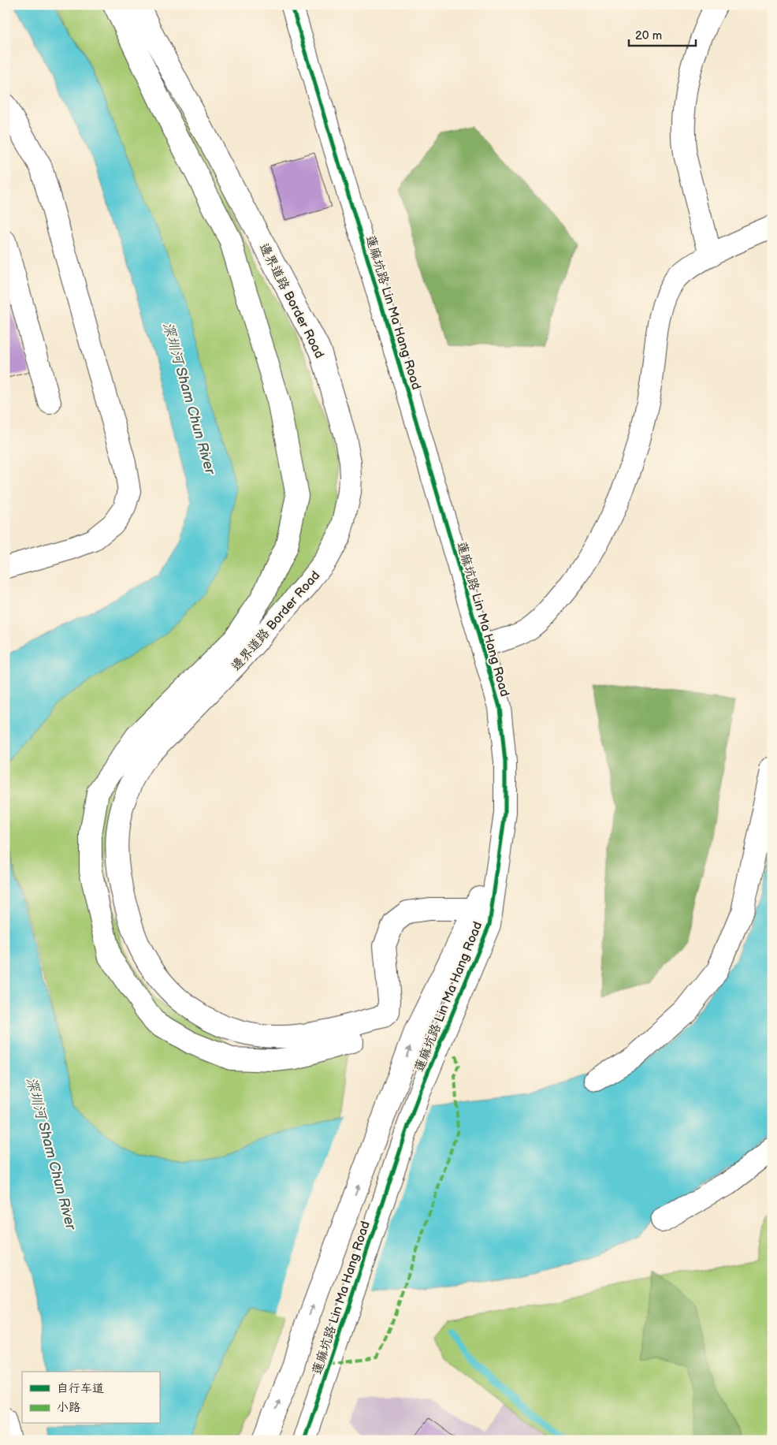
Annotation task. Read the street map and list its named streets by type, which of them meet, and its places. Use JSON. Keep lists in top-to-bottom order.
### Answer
{
  "streets": {
    "street": ["邊界道路 Border Road", "蓮麻坑路 Lin Ma Hang Road"]
  },
  "crossings": [
    ["邊界道路 Border Road", "蓮麻坑路 Lin Ma Hang Road"]
  ],
  "water": ["深圳河 Sham Chun River"],
  "legend": ["自行车道", "小路"],
  "scale_bar": "20 m"
}
